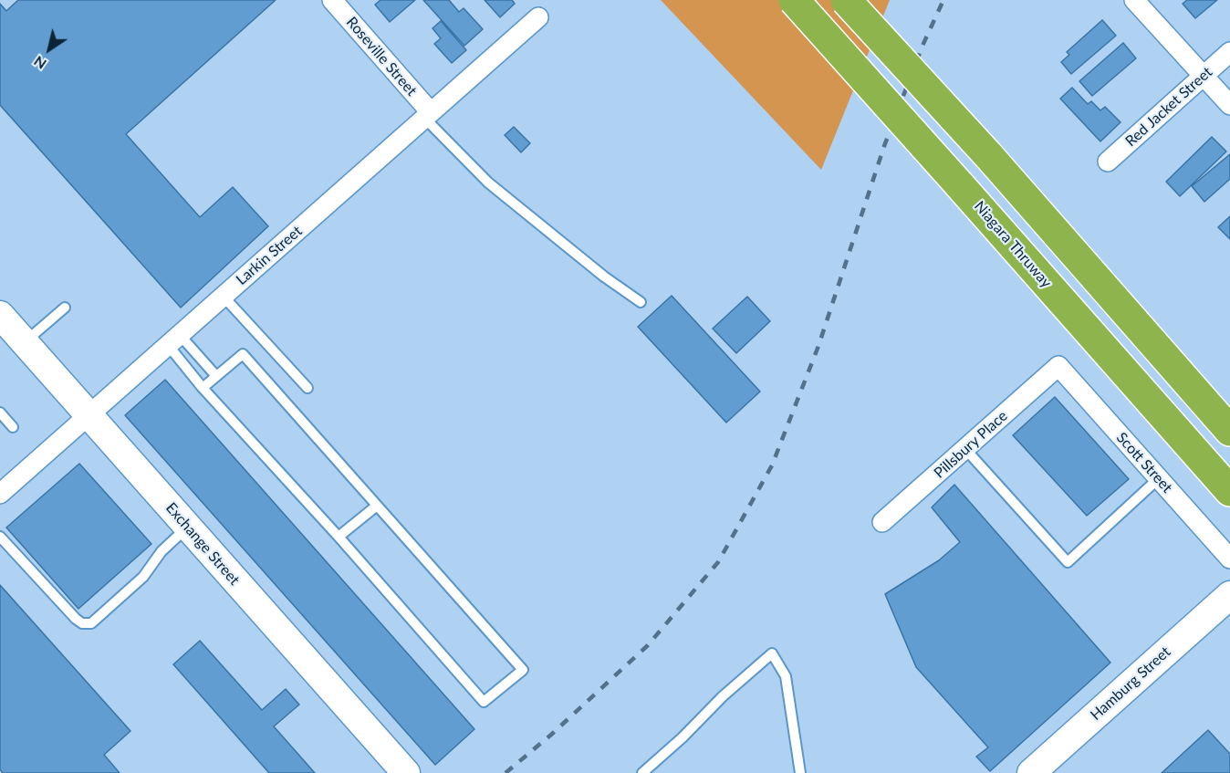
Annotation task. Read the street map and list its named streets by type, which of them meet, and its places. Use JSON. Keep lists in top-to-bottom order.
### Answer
{
  "streets": {
    "highway": ["Niagara Thruway"],
    "street": [
      "Roseville Street",
      "Red Jacket Street",
      "Larkin Street",
      "Pillsbury Place",
      "Scott Street",
      "Exchange Street",
      "Hamburg Street"
    ]
  },
  "crossings": [
    ["Roseville Street", "Larkin Street"],
    ["Larkin Street", "Exchange Street"],
    ["Pillsbury Place", "Scott Street"]
  ],
  "north": "bottom left"
}
